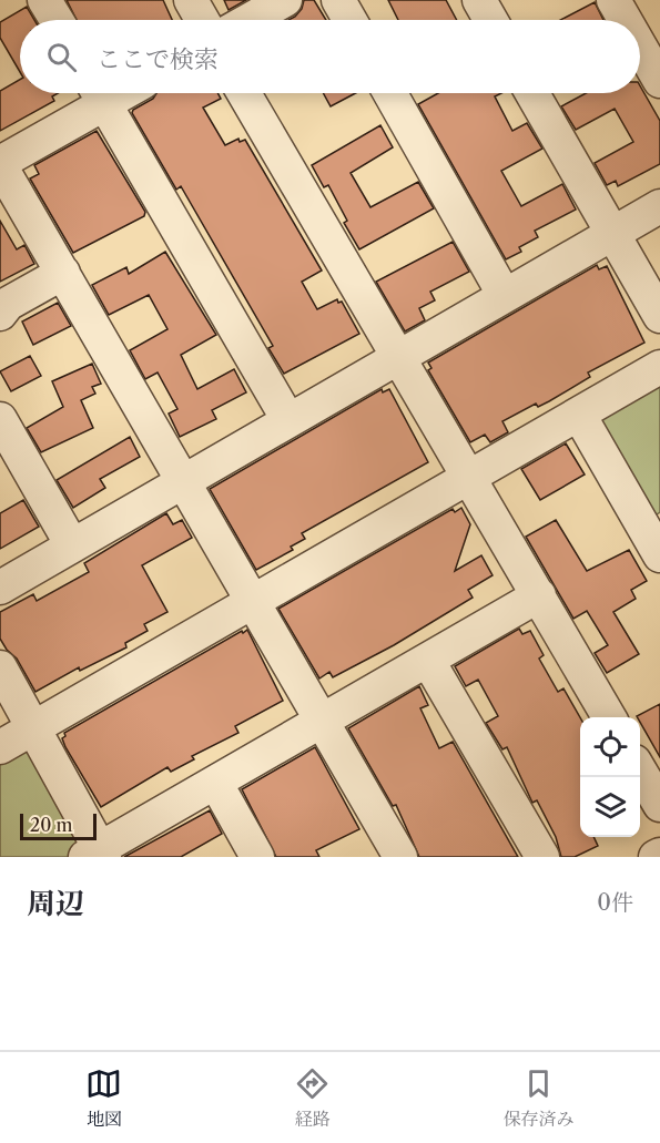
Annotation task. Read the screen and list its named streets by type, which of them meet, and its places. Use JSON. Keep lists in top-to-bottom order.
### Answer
{
  "scale_bar": "20 m",
  "page": {
    "search": "ここで検索",
    "scale": "20 m",
    "heading": ["周辺", "0件"],
    "nav": ["地図", "経路", "保存済み"]
  }
}
